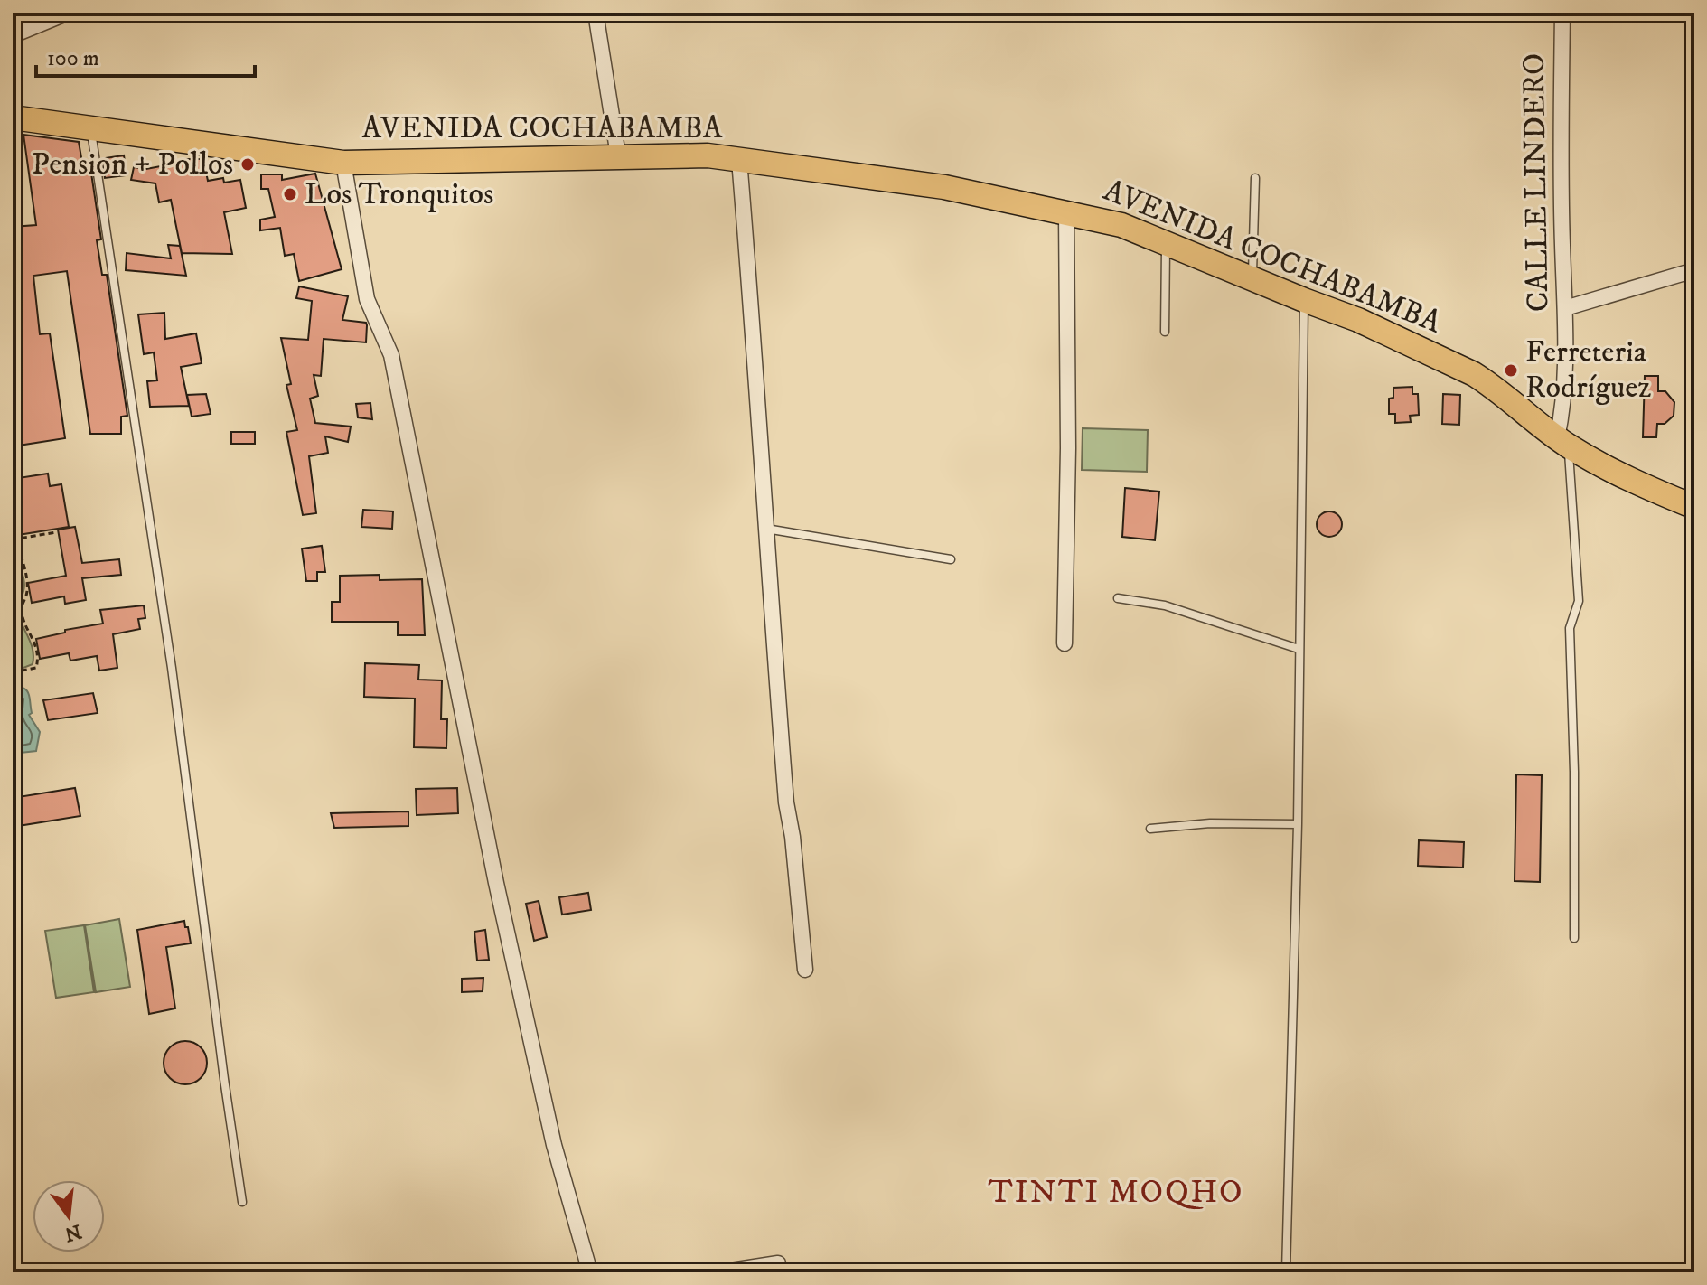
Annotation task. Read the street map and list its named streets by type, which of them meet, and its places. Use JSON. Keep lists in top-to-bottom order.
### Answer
{
  "streets": {
    "main road": ["AVENIDA COCHABAMBA"],
    "street": ["CALLE LINDERO"]
  },
  "crossings": [
    ["AVENIDA COCHABAMBA", "CALLE LINDERO"]
  ],
  "districts": ["TINTI MOQHO"],
  "places": ["Pension + Pollos", "Los Tronquitos", "Ferreteria Rodríguez"],
  "scale_bar": "100 m",
  "north": "bottom"
}
